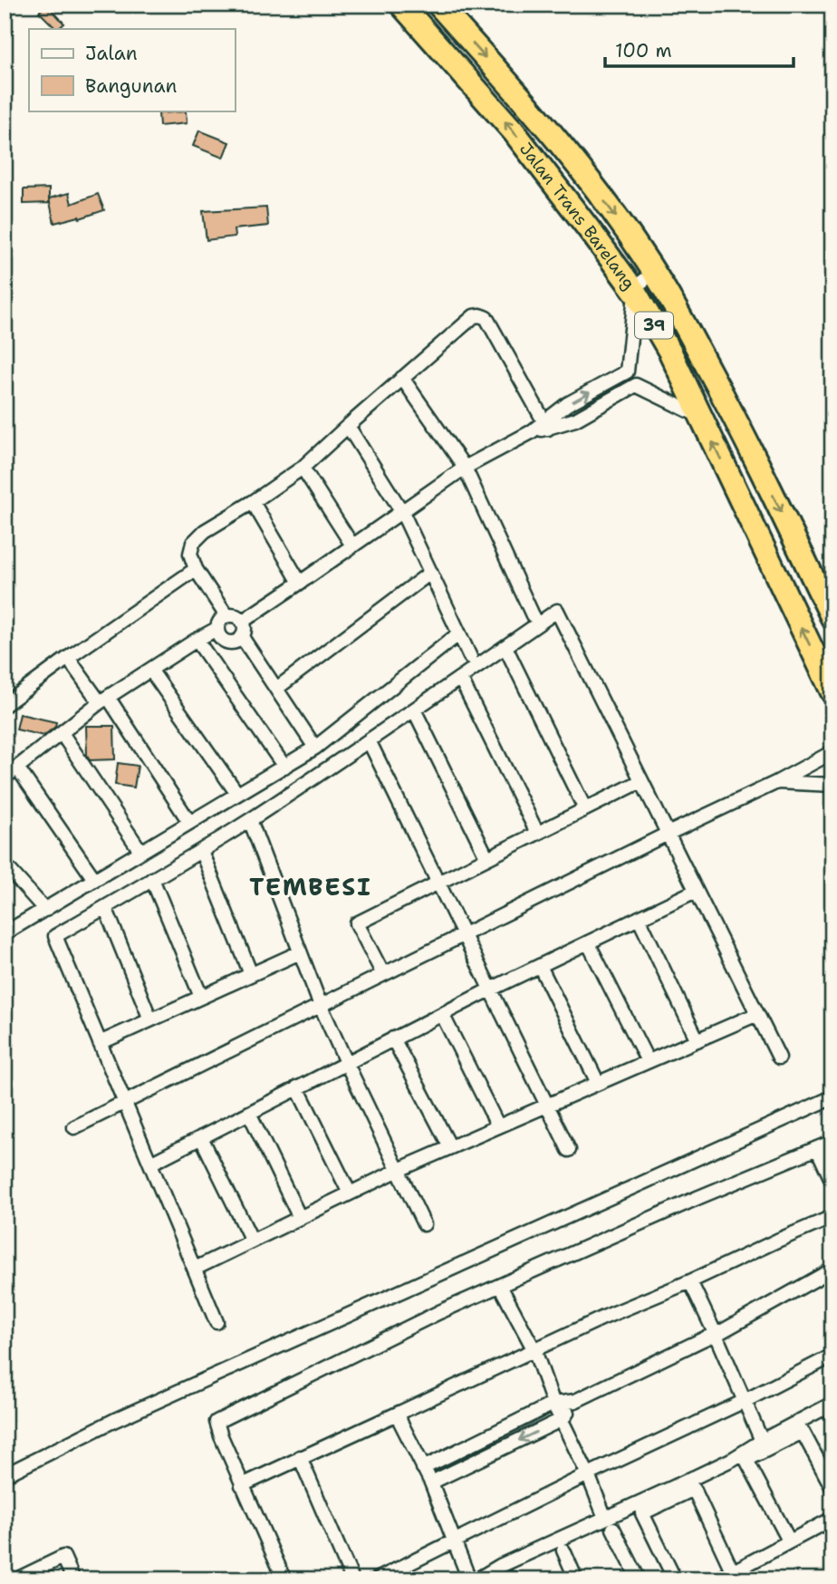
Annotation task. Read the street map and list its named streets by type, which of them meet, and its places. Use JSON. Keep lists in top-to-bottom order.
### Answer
{
  "streets": {
    "highway": ["Jalan Trans Barelang", "39"]
  },
  "districts": ["TEMBESI"],
  "legend": ["Jalan", "Bangunan"],
  "scale_bar": "100 m"
}
